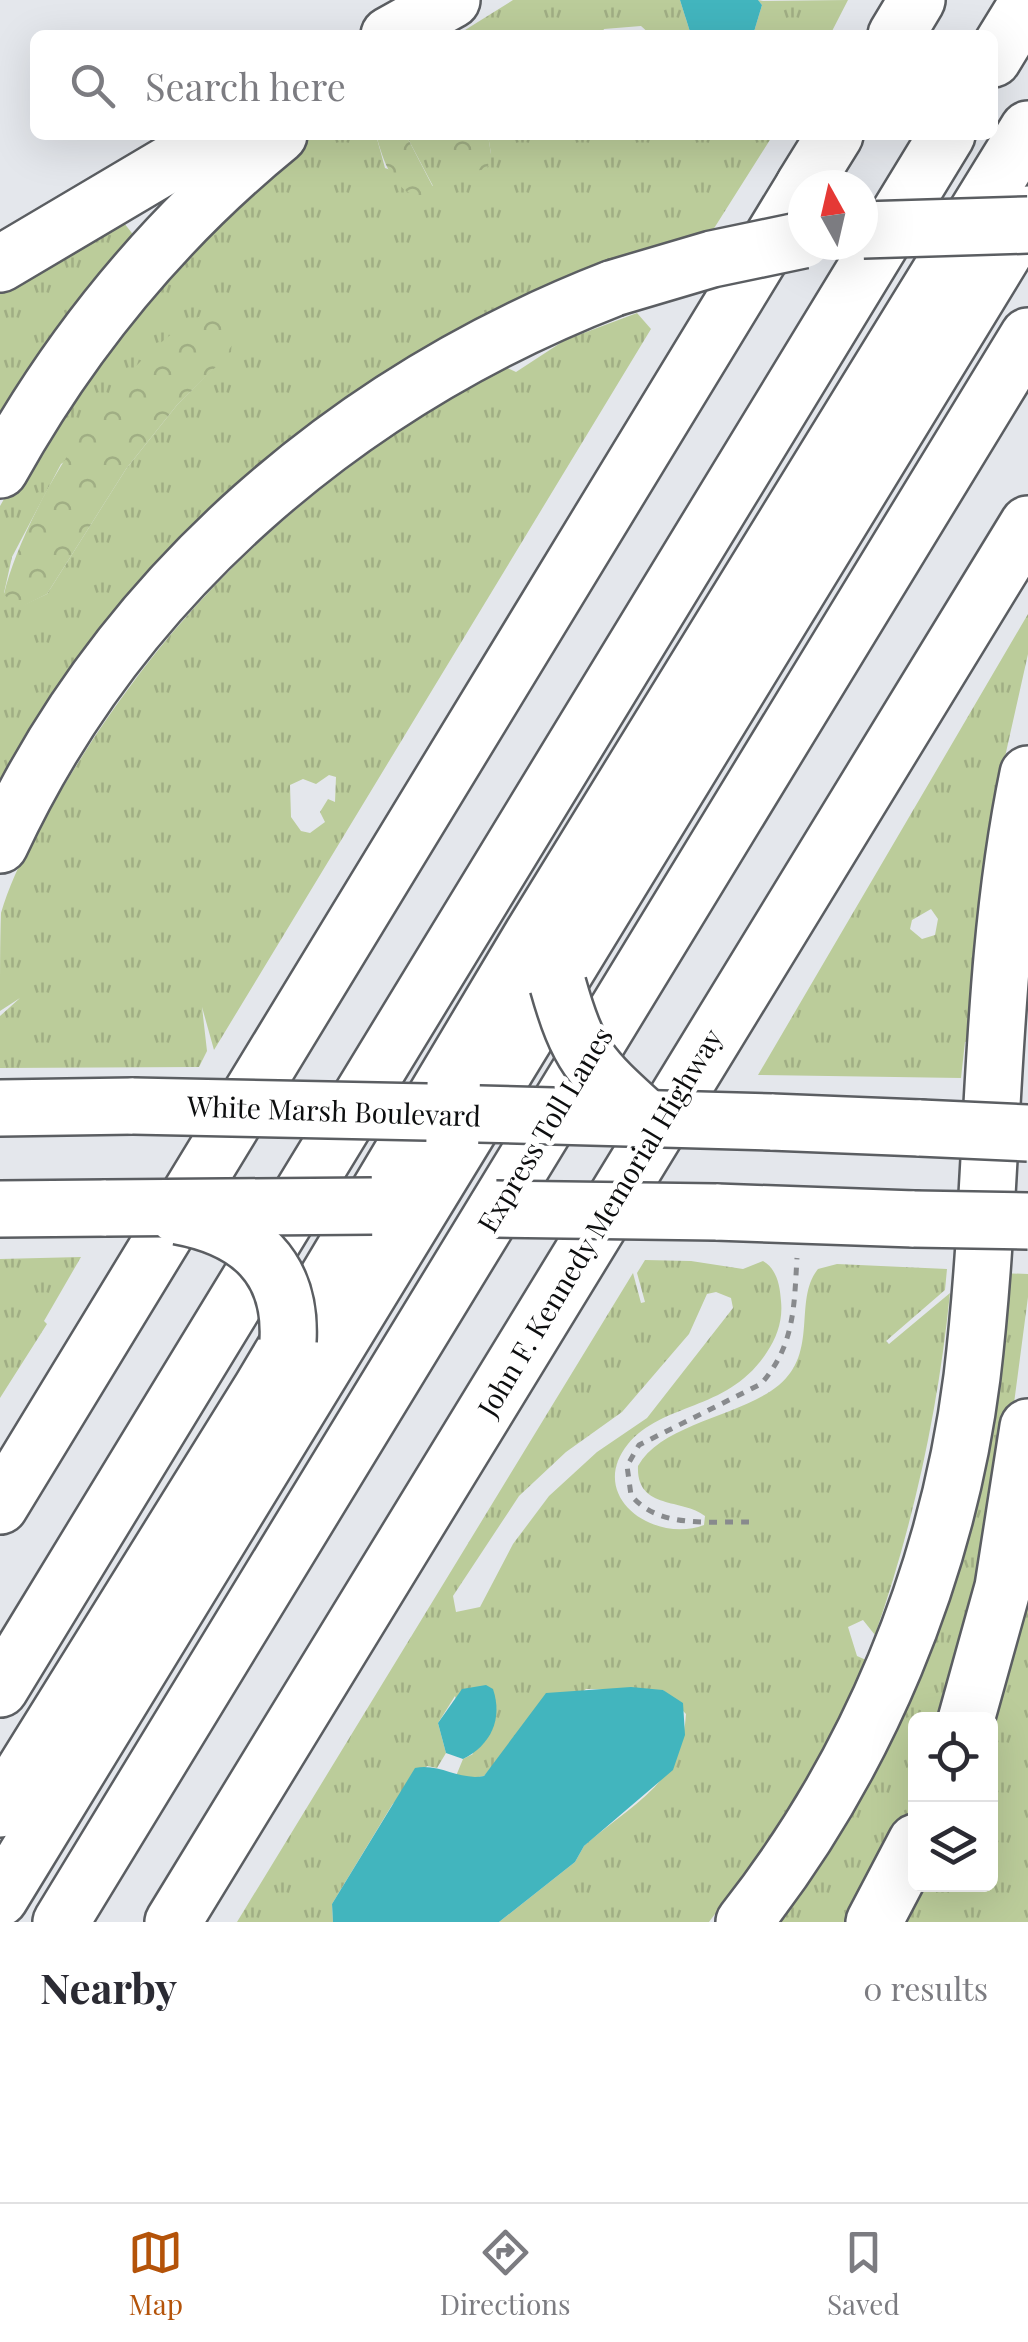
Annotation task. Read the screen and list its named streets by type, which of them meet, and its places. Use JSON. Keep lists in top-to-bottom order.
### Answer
{
  "streets": {
    "highway": ["White Marsh Boulevard", "Express Toll Lanes", "John F. Kennedy Memorial Highway"]
  },
  "north": "top",
  "page": {
    "search": "Search here",
    "heading": ["Nearby", "0 results"],
    "nav": ["Map", "Directions", "Saved"]
  }
}
